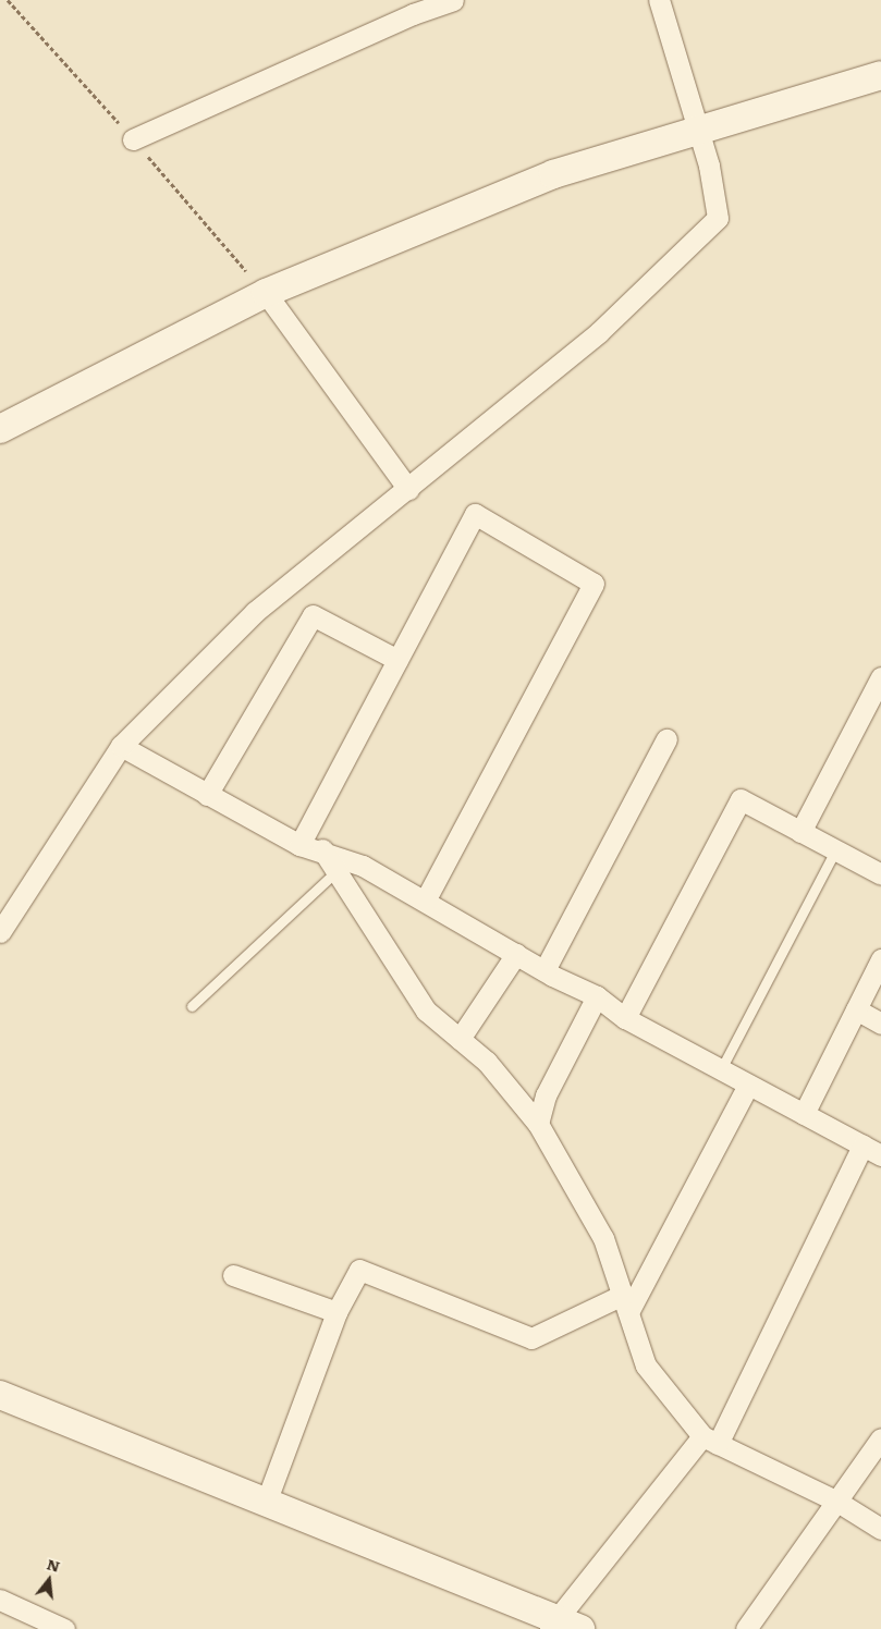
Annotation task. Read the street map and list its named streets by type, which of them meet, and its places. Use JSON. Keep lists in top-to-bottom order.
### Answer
{
  "north": "top"
}
